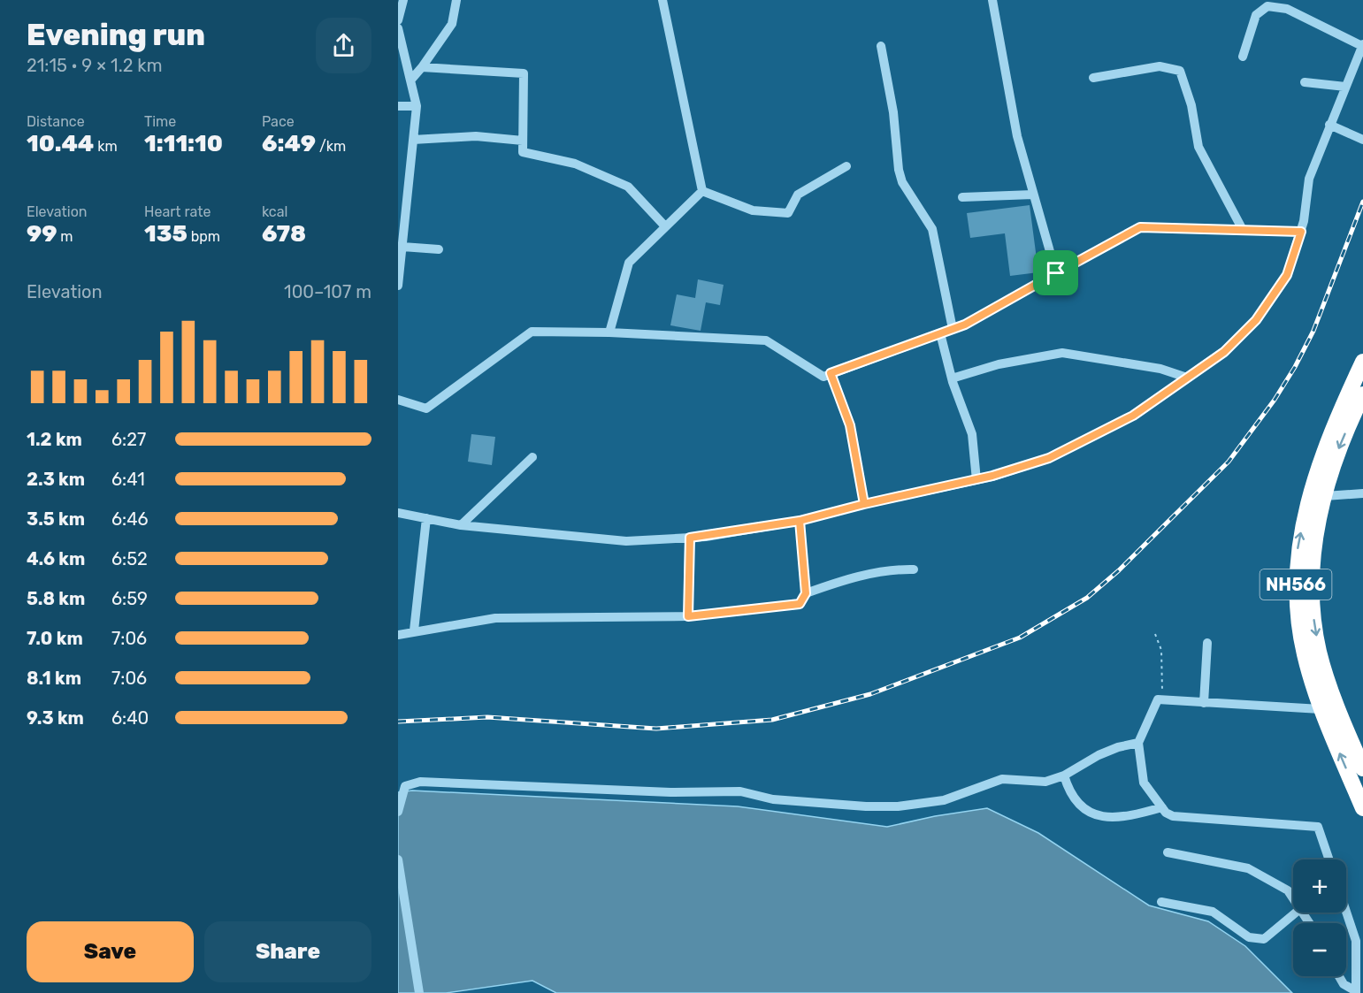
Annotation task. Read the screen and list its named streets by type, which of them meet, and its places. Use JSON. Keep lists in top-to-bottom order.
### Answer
{
  "streets": {
    "highway": ["NH566"]
  },
  "page": {
    "heading": ["Evening run", "21:15 · 9 × 1.2 km"],
    "stats": [
      ["Distance", "10.44 km"],
      ["Time", "1:11:10"],
      ["Pace", "6:49 /km"],
      ["Elevation", "99 m"],
      ["Heart rate", "135 bpm"],
      ["kcal", "678"]
    ],
    "chart": ["Elevation", "100–107 m"],
    "list": [
      {
        "name": "1.2 km",
        "note": "6:27"
      },
      {
        "name": "2.3 km",
        "note": "6:41"
      },
      {
        "name": "3.5 km",
        "note": "6:46"
      },
      {
        "name": "4.6 km",
        "note": "6:52"
      },
      {
        "name": "5.8 km",
        "note": "6:59"
      },
      {
        "name": "7.0 km",
        "note": "7:06"
      },
      {
        "name": "8.1 km",
        "note": "7:06"
      },
      {
        "name": "9.3 km",
        "note": "6:40"
      }
    ],
    "map_buttons": ["+", "−"],
    "buttons": ["Save", "Share"]
  }
}
